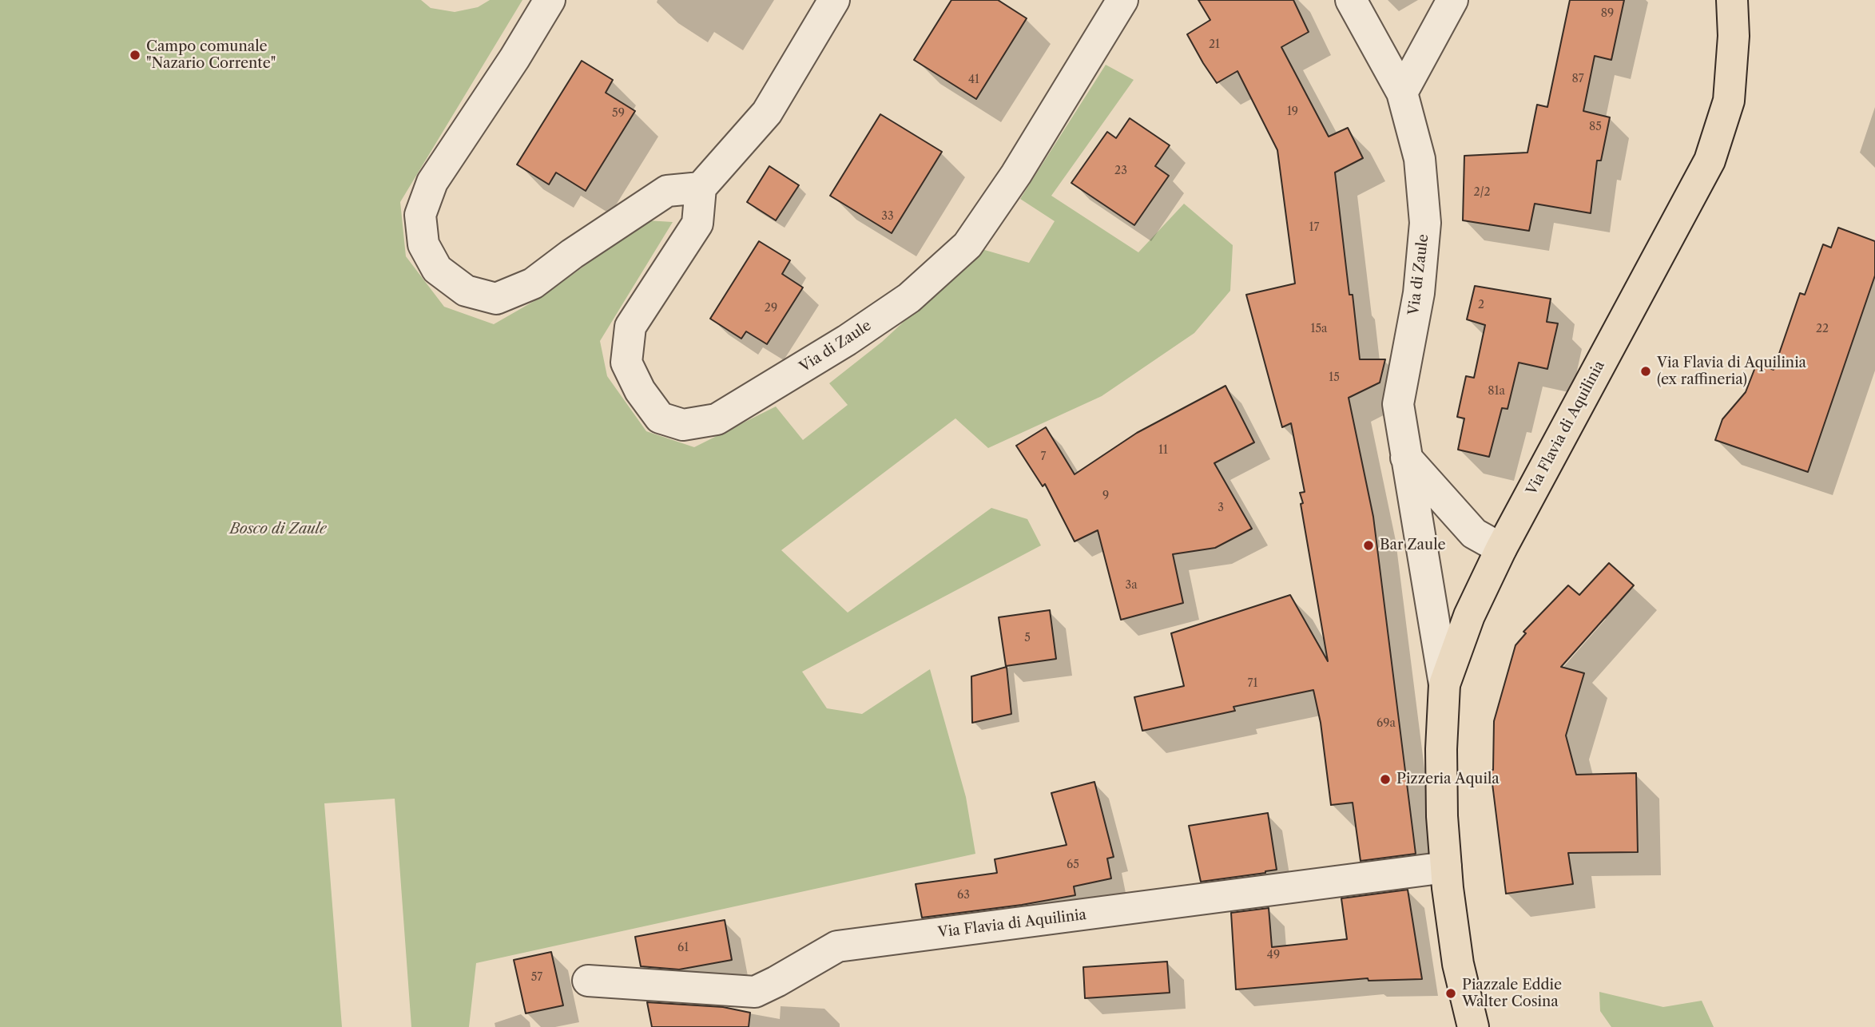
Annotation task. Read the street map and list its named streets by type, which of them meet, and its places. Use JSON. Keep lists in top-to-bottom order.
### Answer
{
  "streets": {
    "main road": ["Via Flavia di Aquilinia"],
    "street": ["Via di Zaule"]
  },
  "crossings": [
    ["Via di Zaule", "Via Flavia di Aquilinia"]
  ],
  "parks": ["Bosco di Zaule"],
  "places": [
    "Campo comunale \"Nazario Corrente\"",
    "Via Flavia di Aquilinia (ex raffineria)",
    "Bar Zaule",
    "Pizzeria Aquila",
    "Piazzale Eddie Walter Cosina"
  ],
  "house_numbers": [
    "89",
    "21",
    "87",
    "41",
    "19",
    "59",
    "85",
    "23",
    "2/2",
    "33",
    "17",
    "2",
    "29",
    "15a",
    "22",
    "15",
    "81a",
    "11",
    "7",
    "9",
    "3",
    "3a",
    "5",
    "71",
    "69a",
    "65",
    "63",
    "61",
    "49",
    "57"
  ]
}
